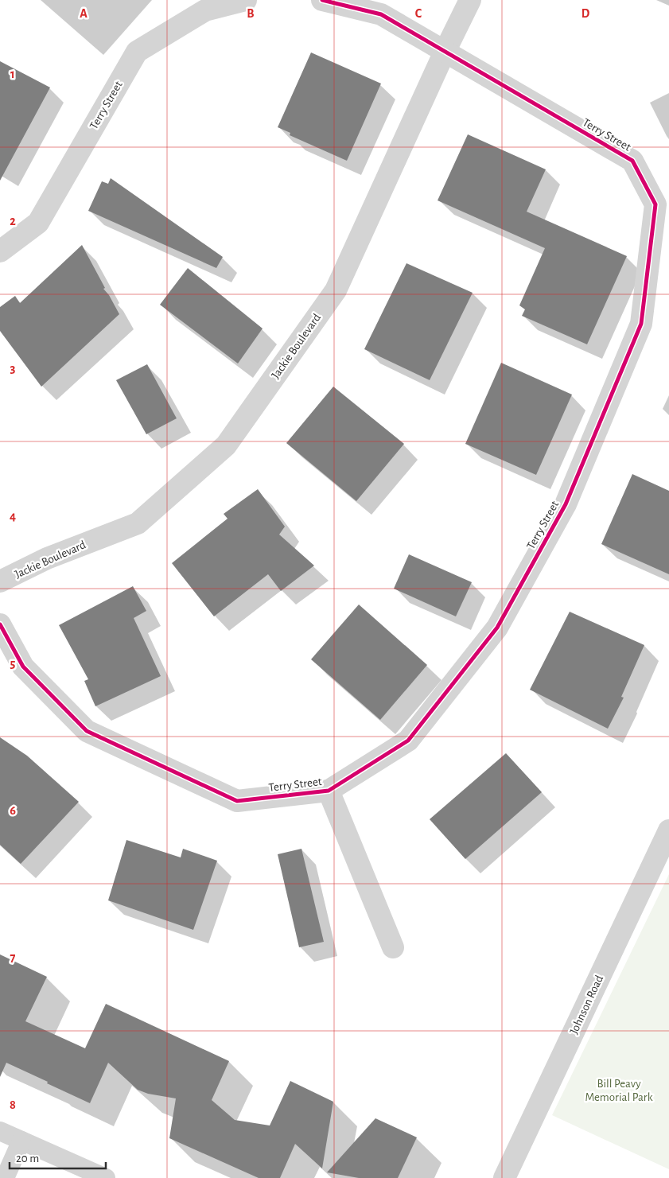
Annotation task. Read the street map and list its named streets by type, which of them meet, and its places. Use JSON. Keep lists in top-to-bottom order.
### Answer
{
  "streets": {
    "street": ["Terry Street", "Jackie Boulevard", "Johnson Road"]
  },
  "crossings": [
    ["Terry Street", "Jackie Boulevard"]
  ],
  "parks": ["Bill Peavy Memorial Park"],
  "scale_bar": "20 m",
  "grid": {
    "columns": [
      "A",
      "B",
      "C",
      "D"
    ],
    "rows": [
      "1",
      "2",
      "3",
      "4",
      "5",
      "6",
      "7",
      "8"
    ]
  }
}
